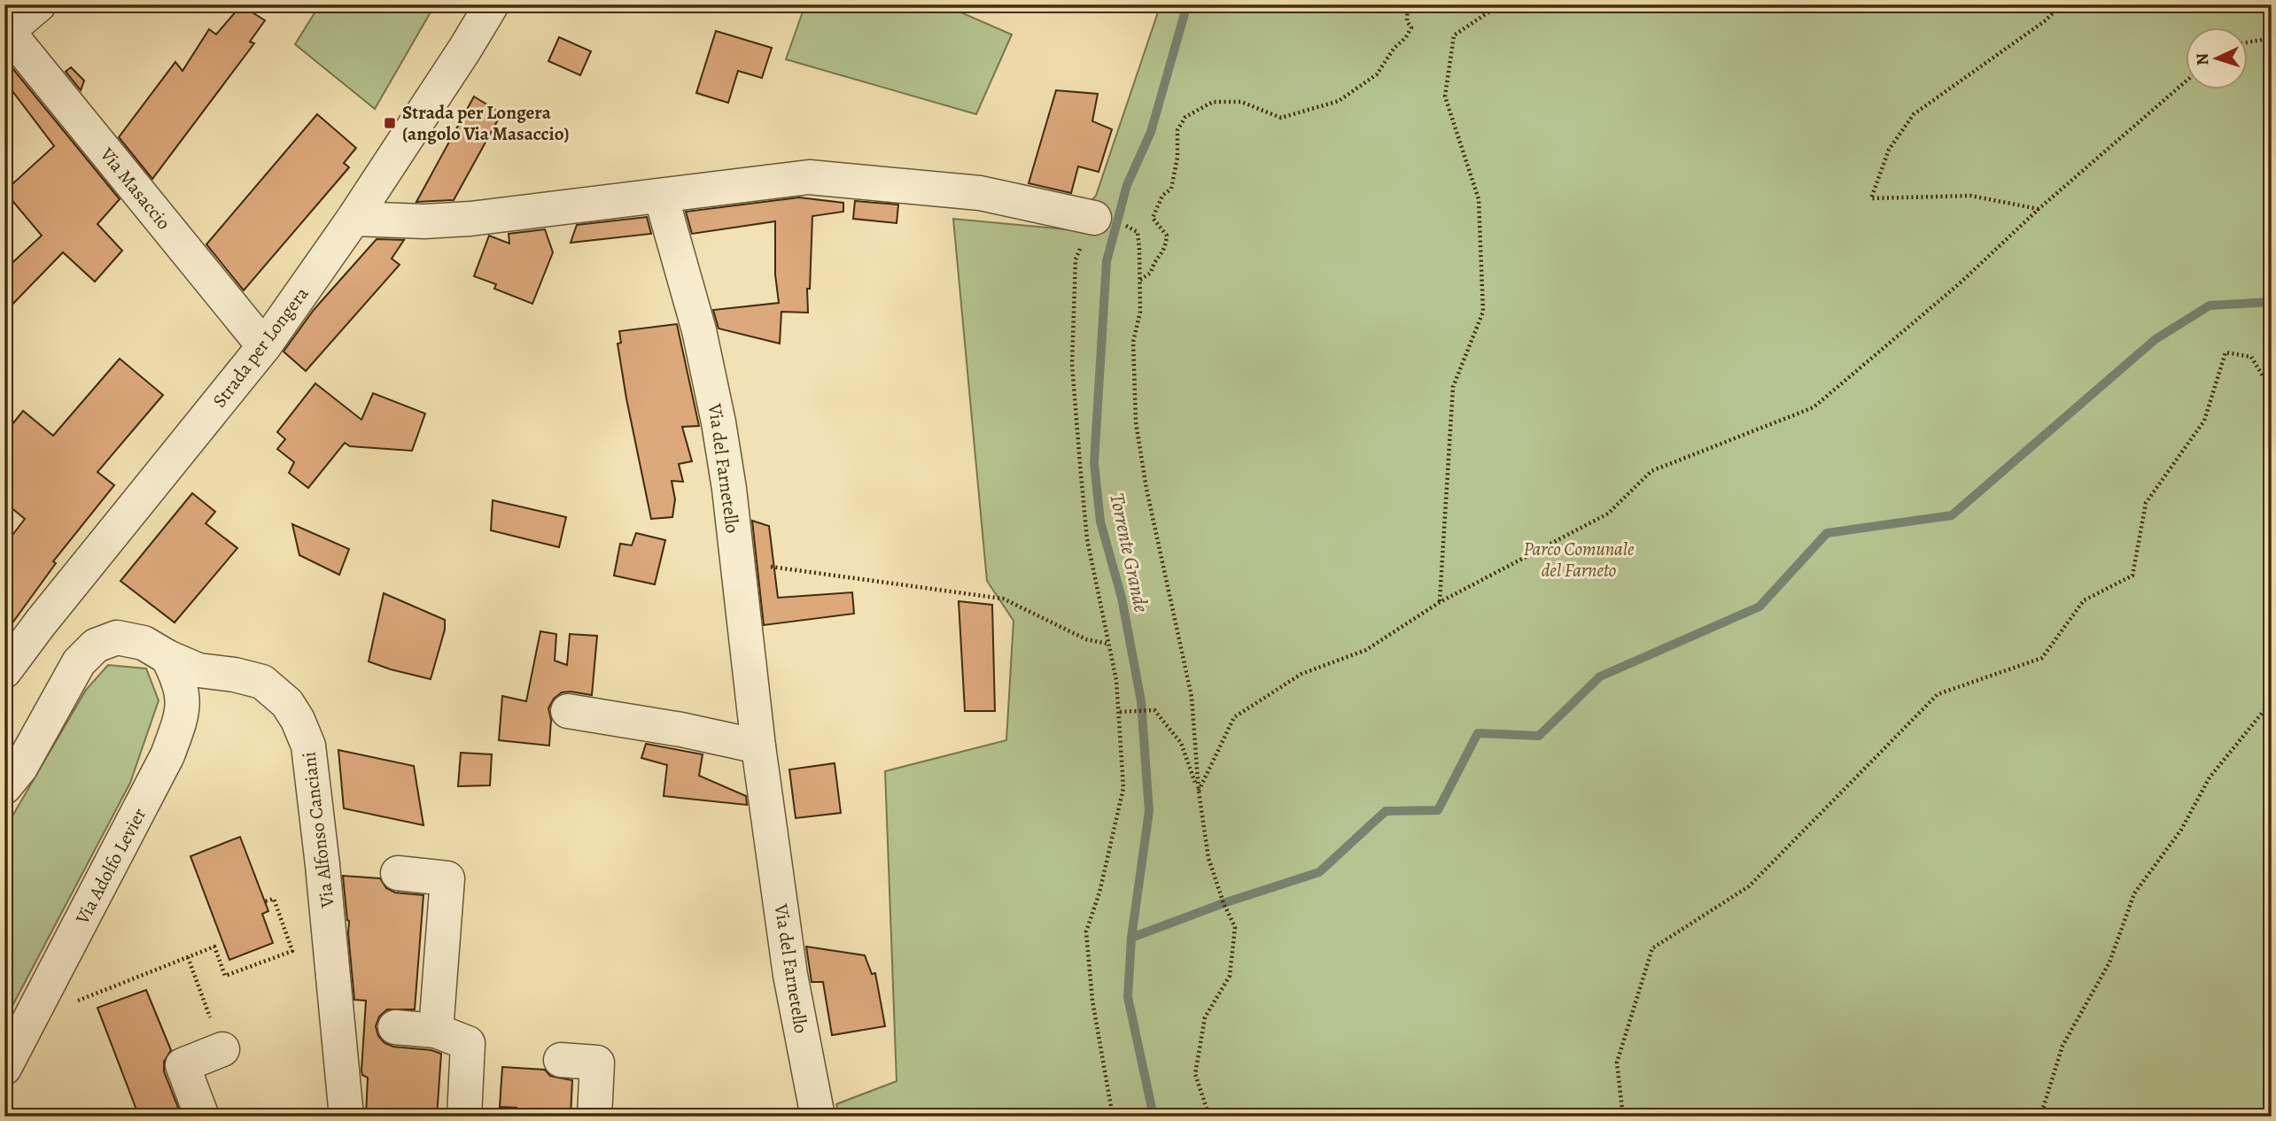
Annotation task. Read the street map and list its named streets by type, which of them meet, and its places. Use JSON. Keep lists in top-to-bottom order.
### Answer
{
  "streets": {
    "street": [
      "Via Masaccio",
      "Strada per Longera",
      "Via del Farnetello",
      "Via Alfonso Canciani",
      "Via Adolfo Levier"
    ]
  },
  "crossings": [
    ["Via Masaccio", "Strada per Longera"],
    ["Via Alfonso Canciani", "Via Adolfo Levier"]
  ],
  "water": ["Torrente Grande"],
  "parks": ["Parco Comunale del Farneto"],
  "places": {
    "transit": ["Strada per Longera (angolo Via Masaccio)"]
  },
  "north": "left"
}
